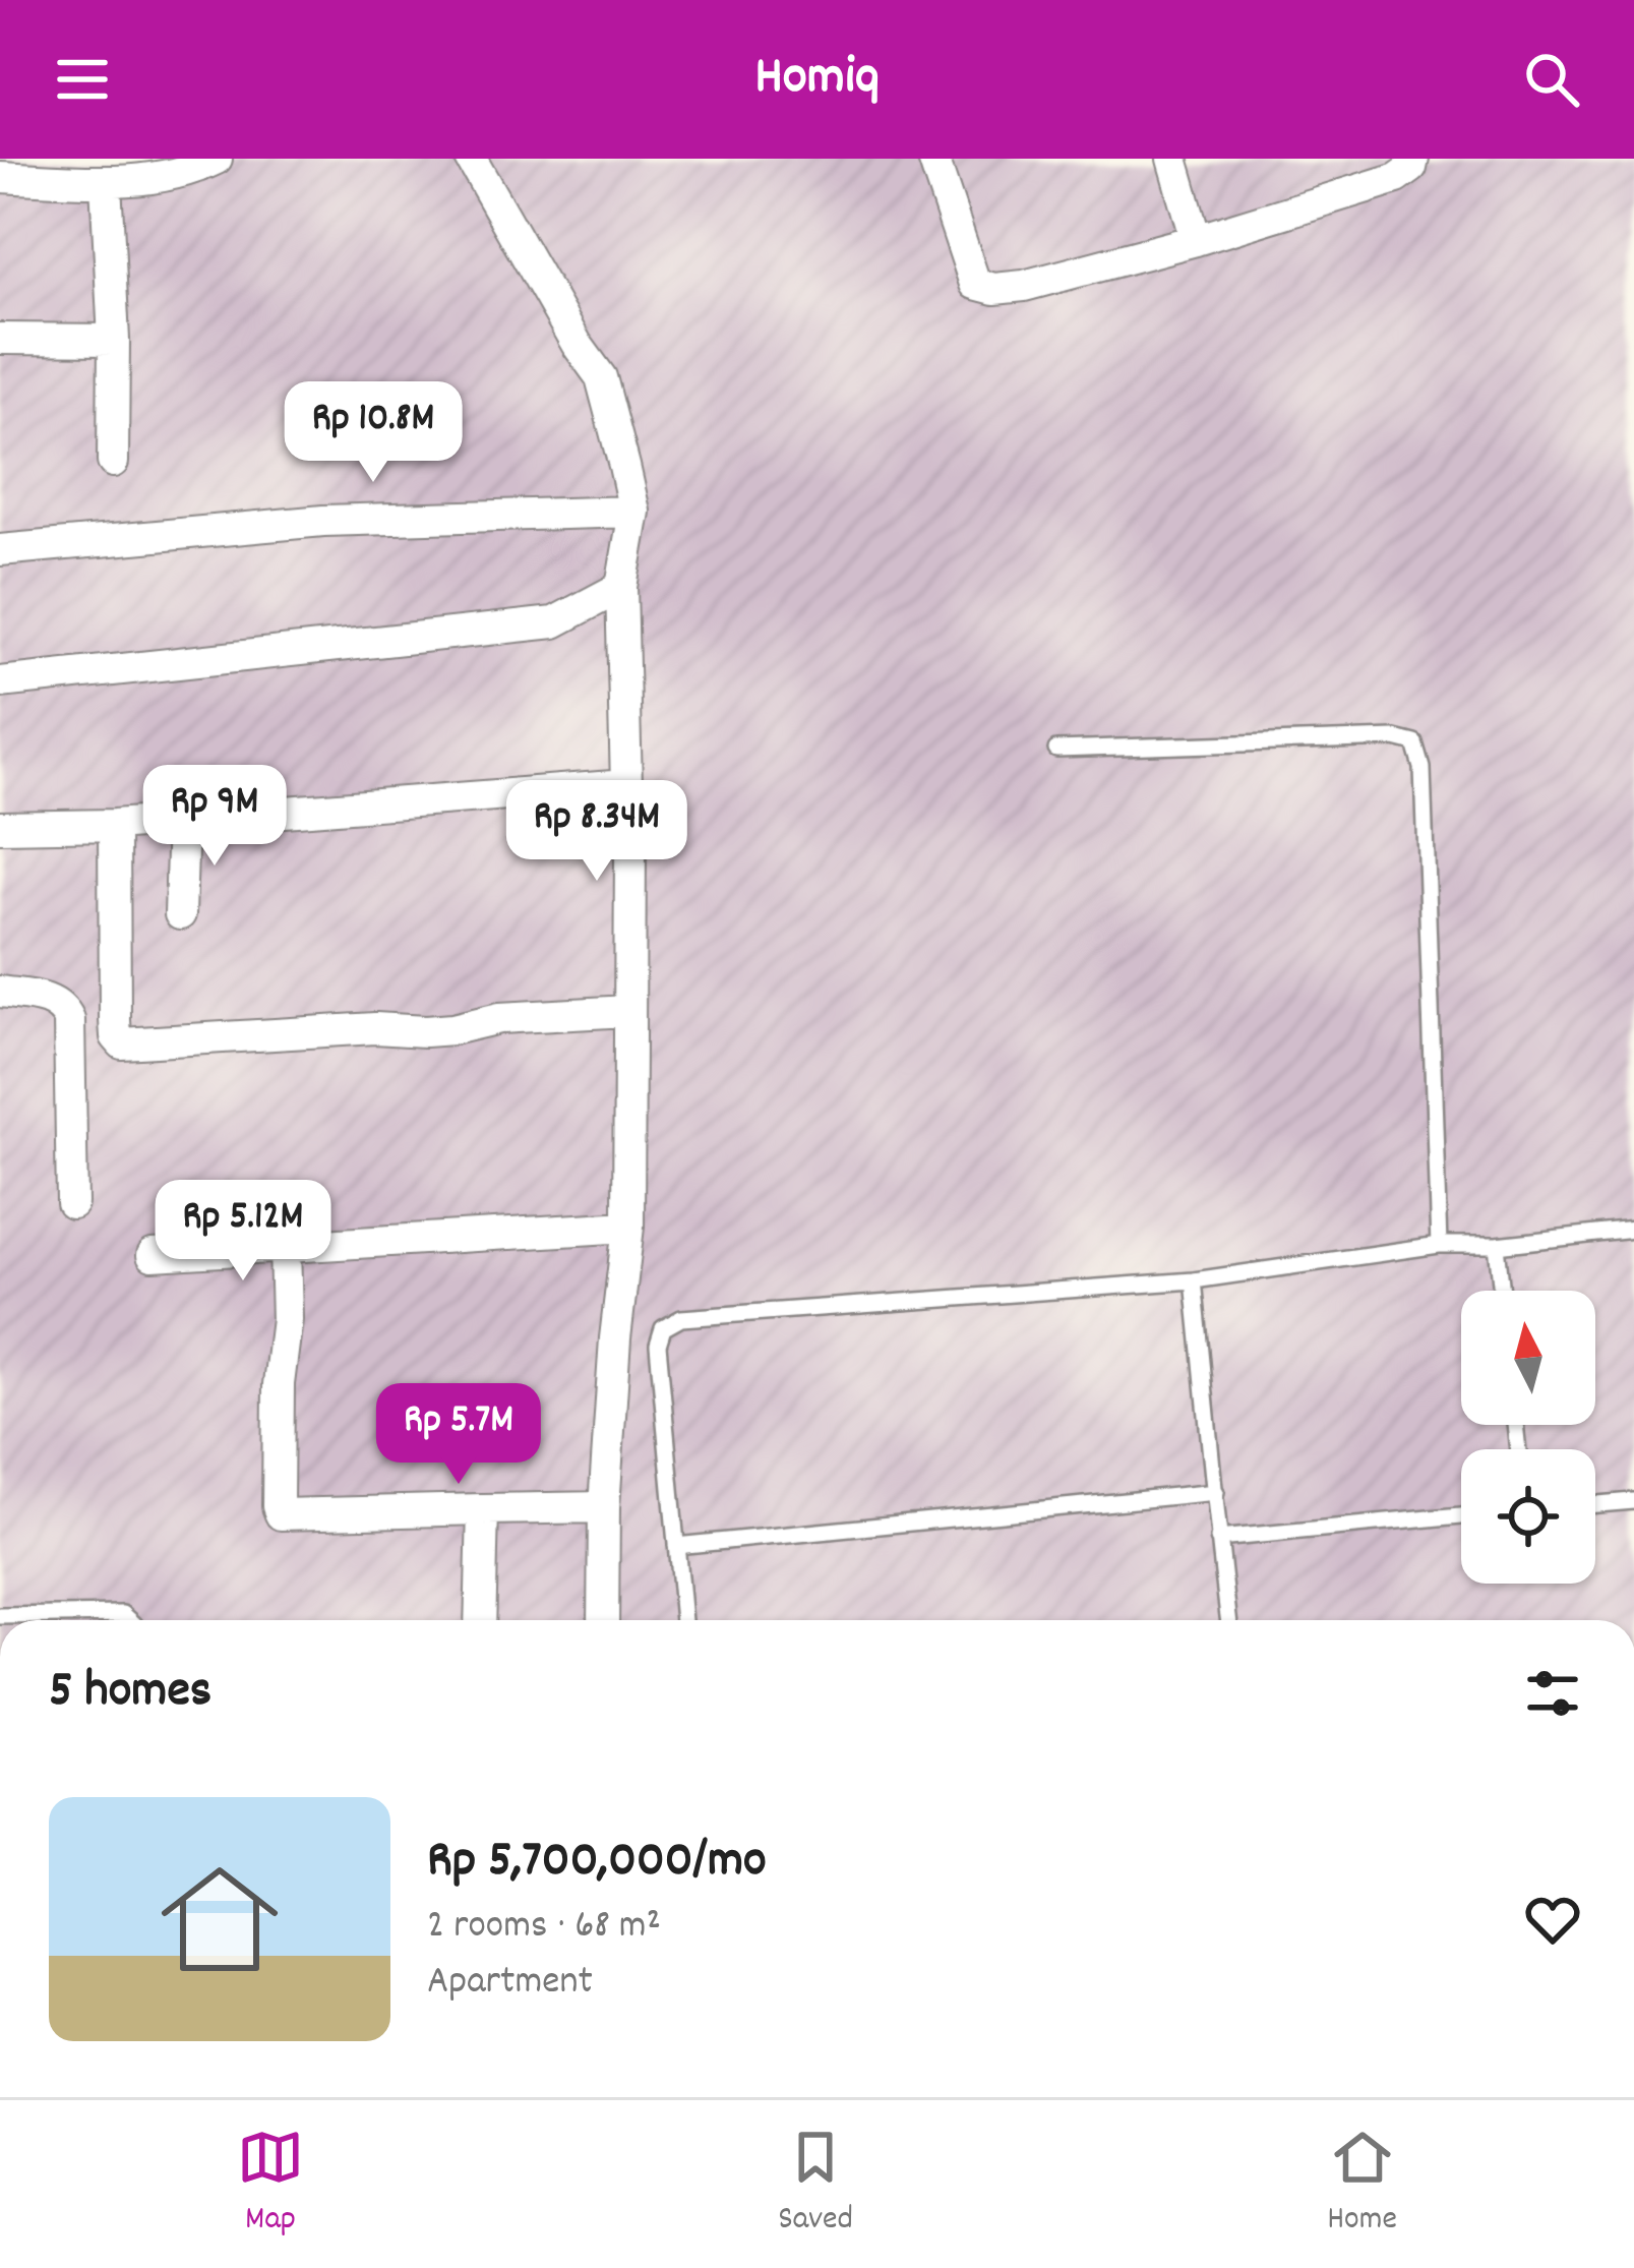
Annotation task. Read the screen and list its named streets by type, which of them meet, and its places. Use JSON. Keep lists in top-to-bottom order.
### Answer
{
  "north": "top",
  "page": {
    "header": "Homiq",
    "price": [
      "Rp 10.8M",
      "Rp 9M",
      "Rp 8.34M",
      "Rp 5.12M",
      "Rp 5.7M"
    ],
    "heading": "5 homes",
    "list": [
      {
        "name": "Rp 5,700,000/mo",
        "note": "2 rooms · 68 m² · Apartment"
      }
    ],
    "tabs": ["Map", "Saved", "Home"]
  }
}
